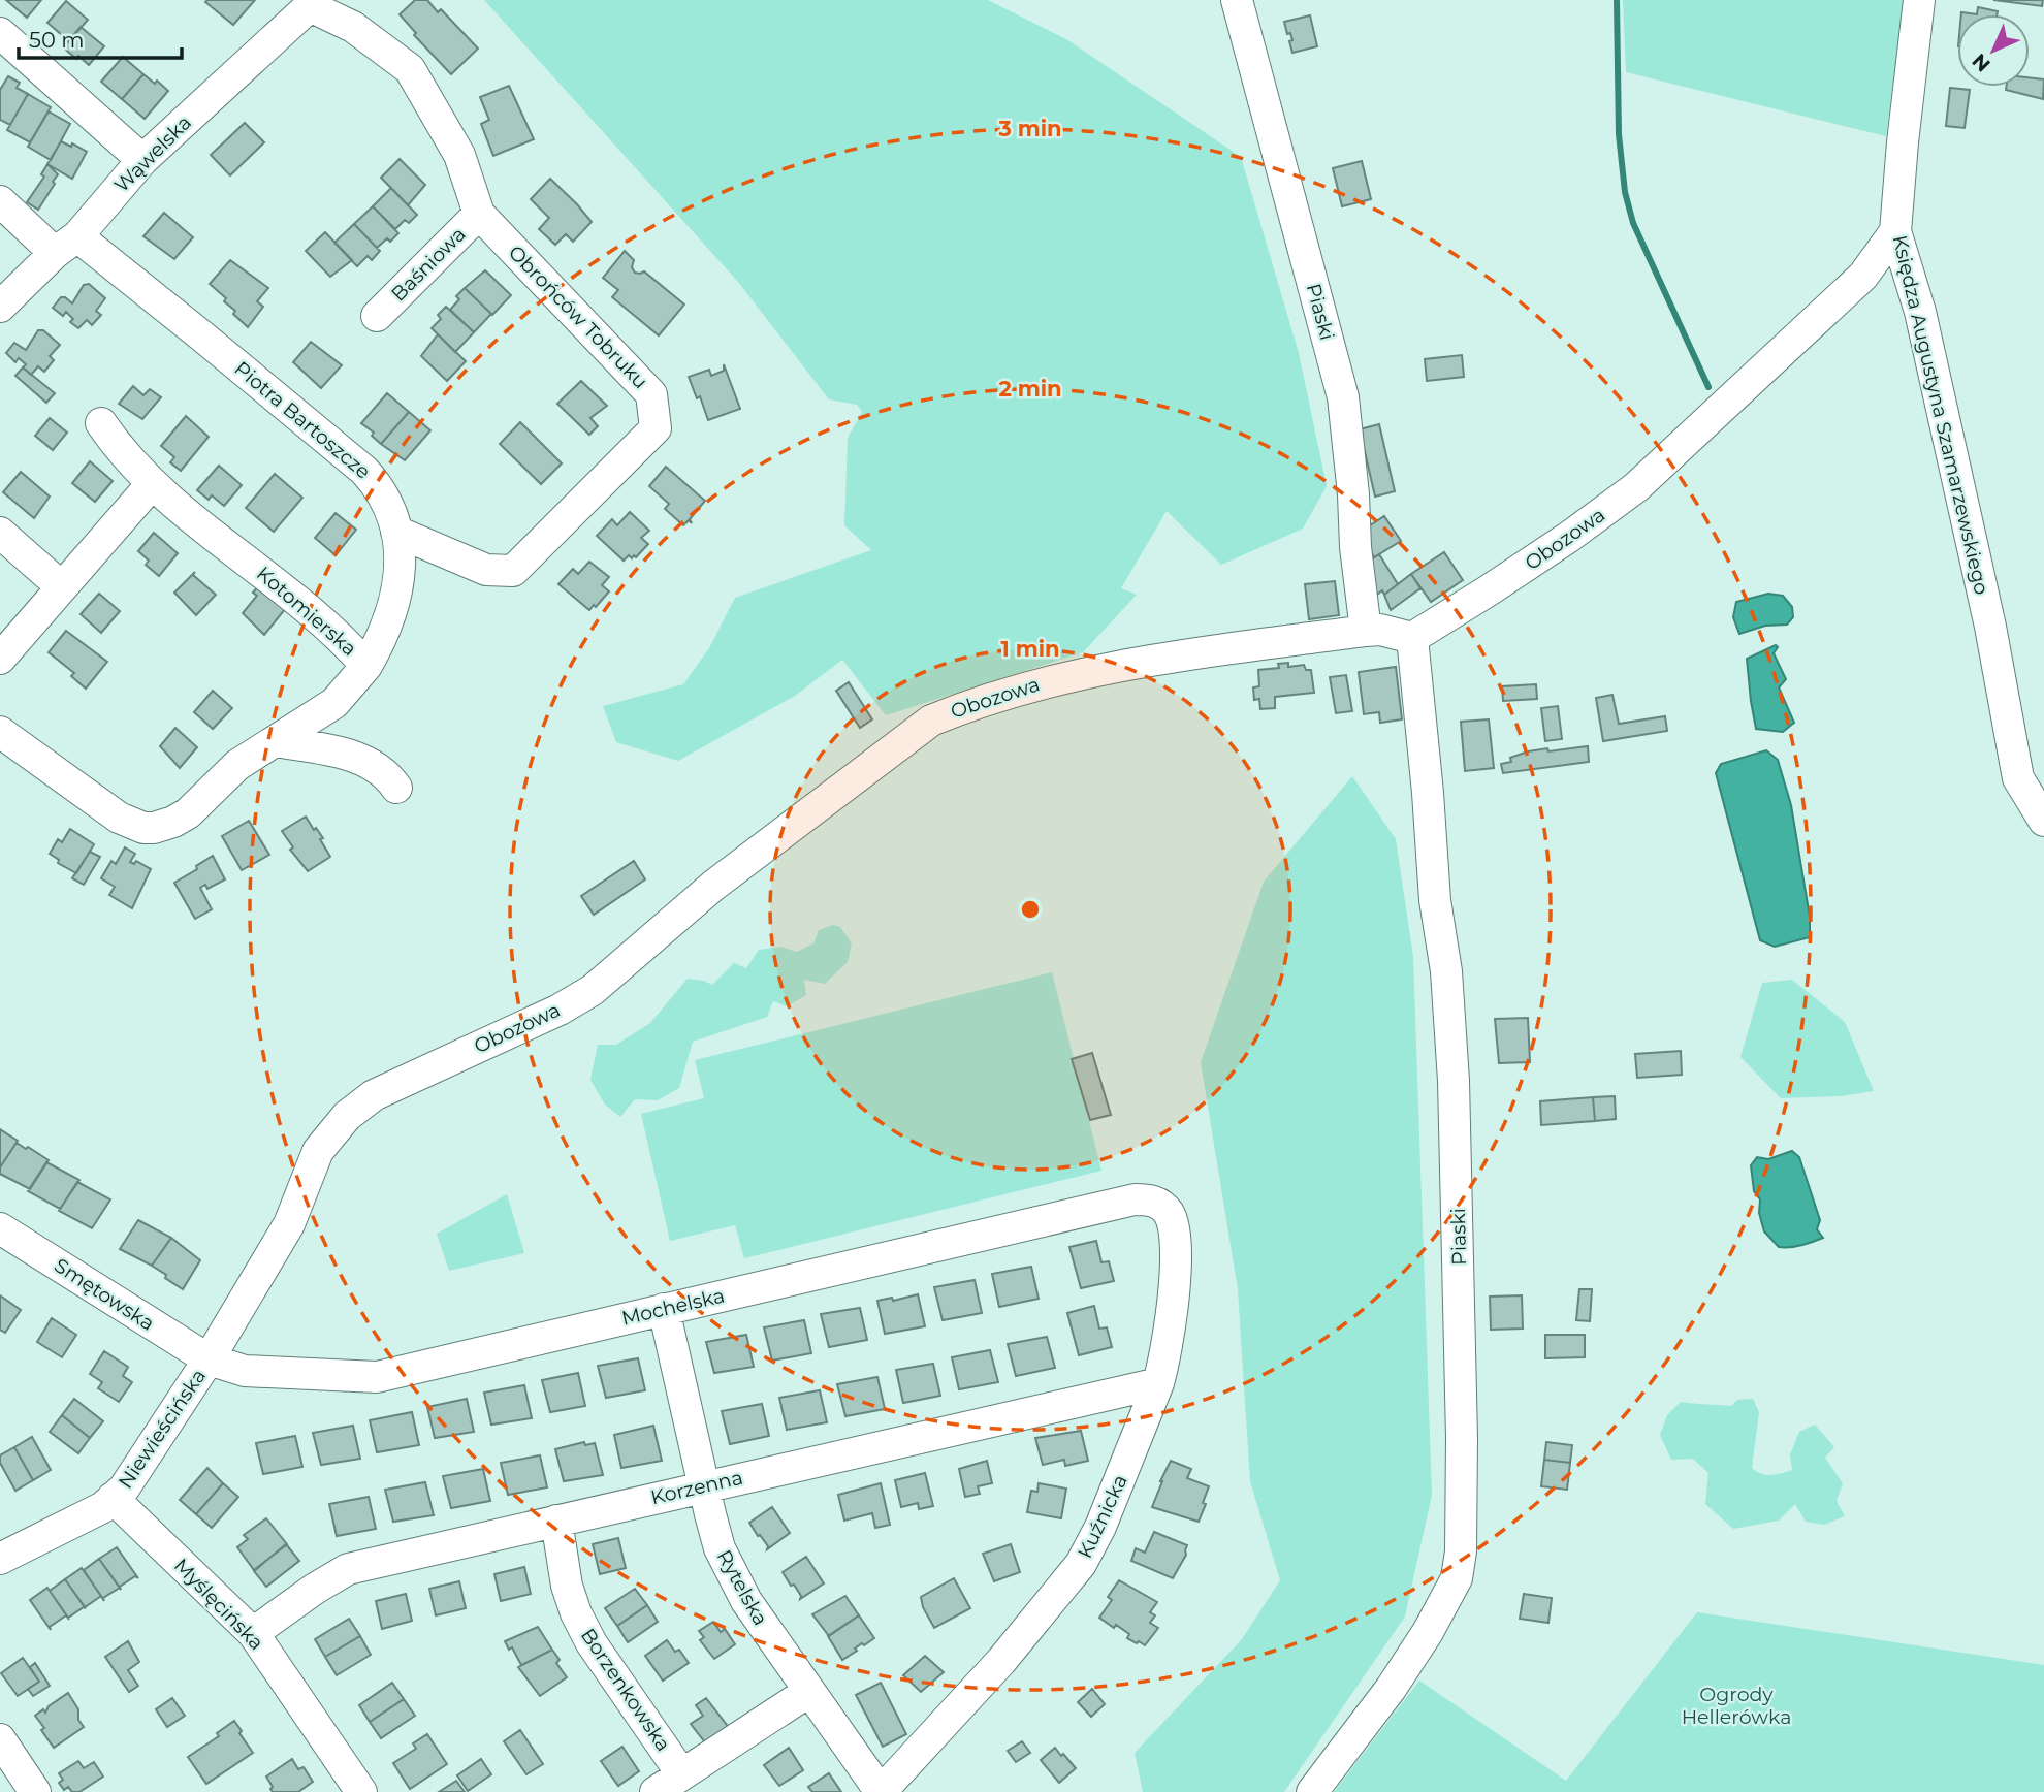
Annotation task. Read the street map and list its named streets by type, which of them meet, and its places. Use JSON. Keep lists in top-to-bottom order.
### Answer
{
  "streets": {
    "street": [
      "Wąwelska",
      "Baśniowa",
      "Piaski",
      "Obrońców Tobruku",
      "Księdza Augustyna Szamarzewskiego",
      "Piotra Bartoszcze",
      "Obozowa",
      "Kotomierska",
      "Smętowska",
      "Mochelska",
      "Niewieścińska",
      "Korzenna",
      "Kuźnicka",
      "Rytelska",
      "Myślęcińska",
      "Borzenkowska"
    ]
  },
  "crossings": [
    ["Wąwelska", "Obrońców Tobruku"],
    ["Wąwelska", "Piotra Bartoszcze"],
    ["Baśniowa", "Obrońców Tobruku"],
    ["Piaski", "Obozowa"],
    ["Obrońców Tobruku", "Piotra Bartoszcze"],
    ["Księdza Augustyna Szamarzewskiego", "Obozowa"],
    ["Piotra Bartoszcze", "Kotomierska"],
    ["Obozowa", "Smętowska"],
    ["Obozowa", "Mochelska"],
    ["Obozowa", "Niewieścińska"],
    ["Smętowska", "Mochelska"],
    ["Smętowska", "Niewieścińska"],
    ["Mochelska", "Niewieścińska"],
    ["Mochelska", "Kuźnicka"],
    ["Mochelska", "Rytelska"],
    ["Niewieścińska", "Myślęcińska"],
    ["Korzenna", "Kuźnicka"],
    ["Korzenna", "Rytelska"],
    ["Korzenna", "Myślęcińska"],
    ["Korzenna", "Borzenkowska"],
    ["Kuźnicka", "Rytelska"]
  ],
  "parks": ["Ogrody Hellerówka"],
  "scale_bar": "50 m",
  "north": "bottom left",
  "rings": ["3 min", "2 min", "1 min"]
}
